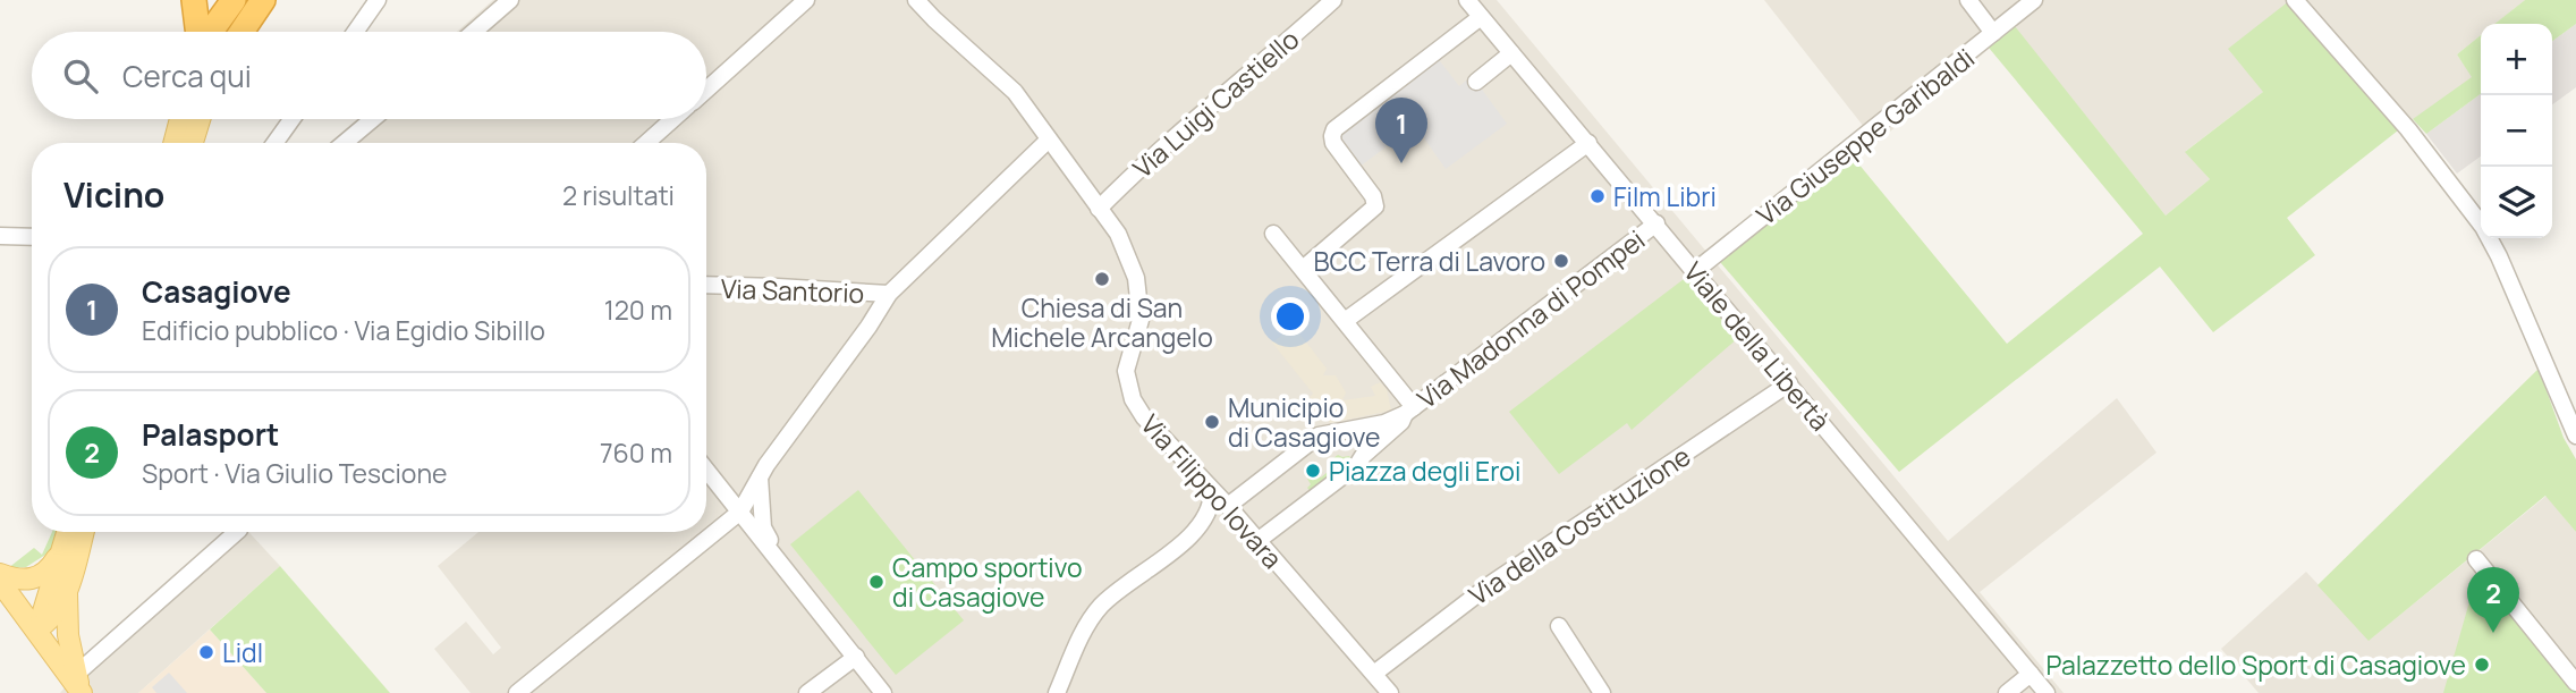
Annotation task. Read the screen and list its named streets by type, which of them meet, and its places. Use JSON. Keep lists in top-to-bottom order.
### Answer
{
  "streets": {
    "street": [
      "Via Luigi Castiello",
      "Via Giuseppe Garibaldi",
      "Via Santorio",
      "Via Madonna di Pompei",
      "Viale della Libertà",
      "Via Filippo Iovara",
      "Via della Costituzione"
    ]
  },
  "crossings": [
    ["Via Luigi Castiello", "Via Filippo Iovara"],
    ["Via Giuseppe Garibaldi", "Viale della Libertà"],
    ["Via Madonna di Pompei", "Viale della Libertà"],
    ["Viale della Libertà", "Via della Costituzione"],
    ["Via Filippo Iovara", "Via della Costituzione"]
  ],
  "places": [
    "Film Libri",
    "BCC Terra di Lavoro",
    "Chiesa di San Michele Arcangelo",
    "Municipio di Casagiove",
    "Piazza degli Eroi",
    "Campo sportivo di Casagiove",
    "Lidl",
    "Palazzetto dello Sport di Casagiove"
  ],
  "page": {
    "map_buttons": ["+", "−"],
    "search": "Cerca qui",
    "pins": ["1", "2"],
    "heading": ["Vicino", "2 risultati"],
    "list": [
      {
        "mark": "1",
        "name": "Casagiove",
        "note": "Edificio pubblico · Via Egidio Sibillo",
        "value": "120 m"
      },
      {
        "mark": "2",
        "name": "Palasport",
        "note": "Sport · Via Giulio Tescione",
        "value": "760 m"
      }
    ]
  }
}
